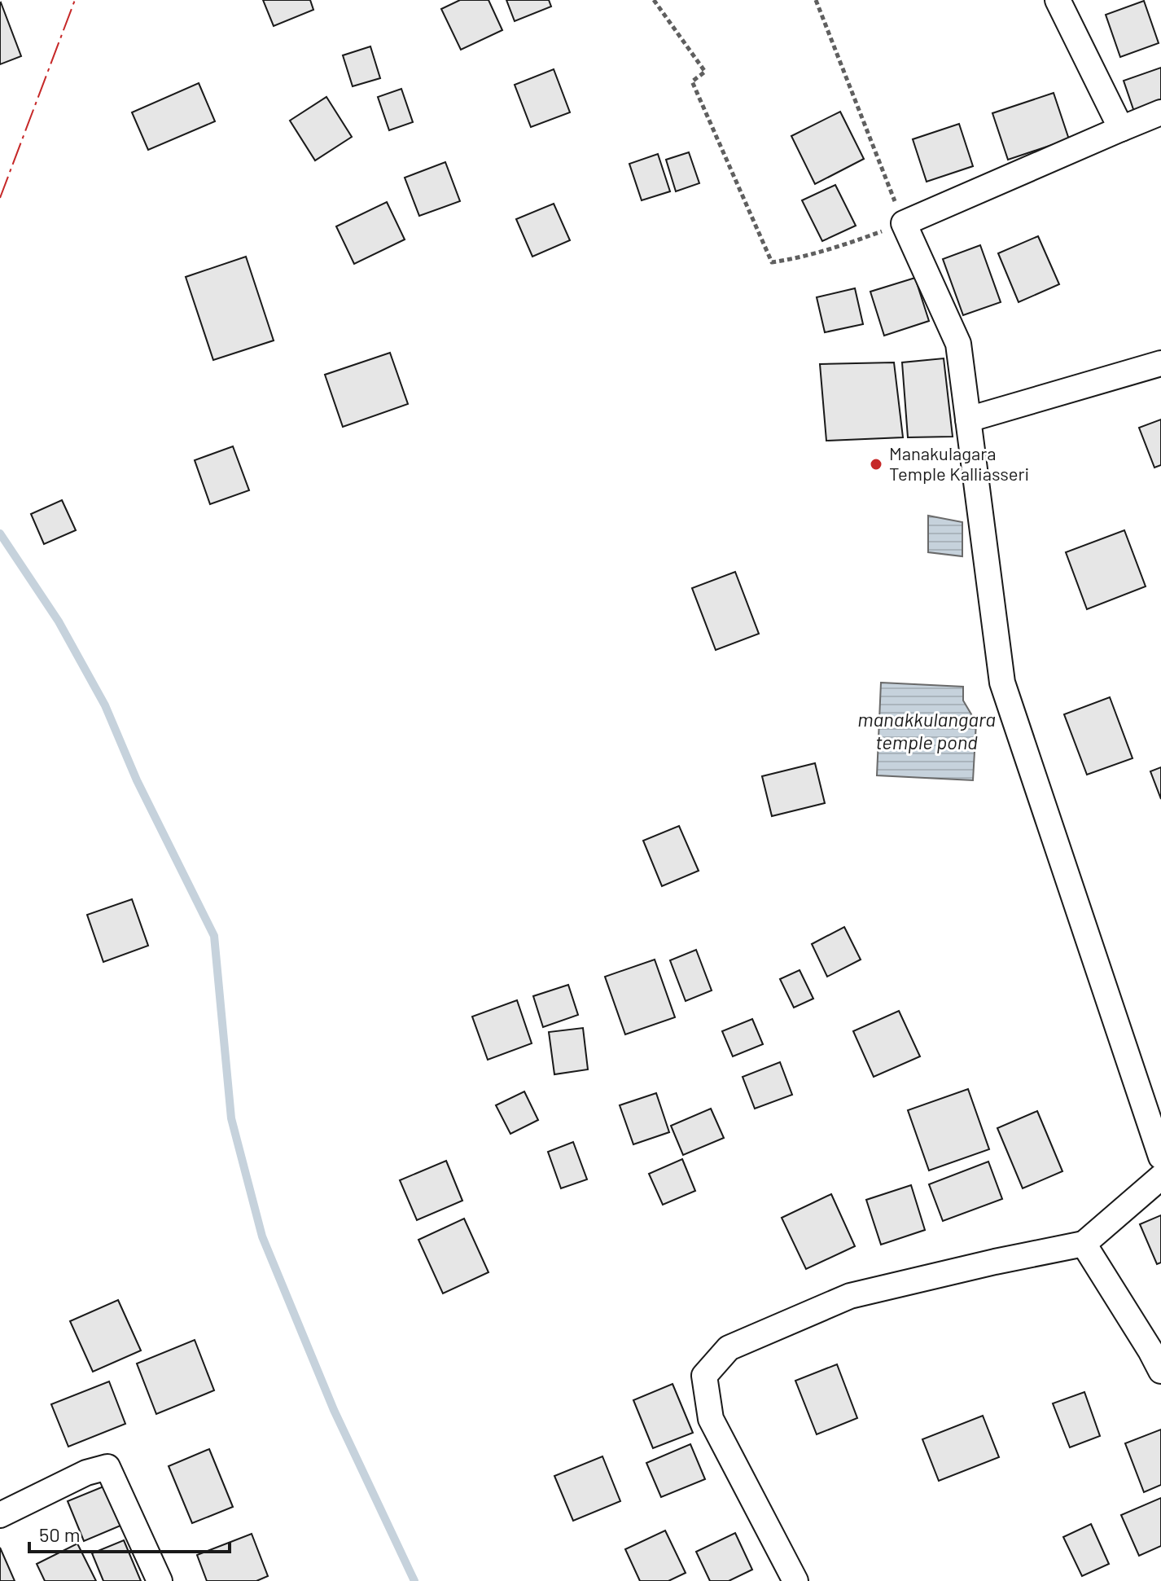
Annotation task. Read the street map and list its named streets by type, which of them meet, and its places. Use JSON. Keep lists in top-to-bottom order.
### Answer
{
  "water": ["manakkulangara temple pond"],
  "places": ["Manakulagara Temple Kalliasseri"],
  "scale_bar": "50 m"
}
